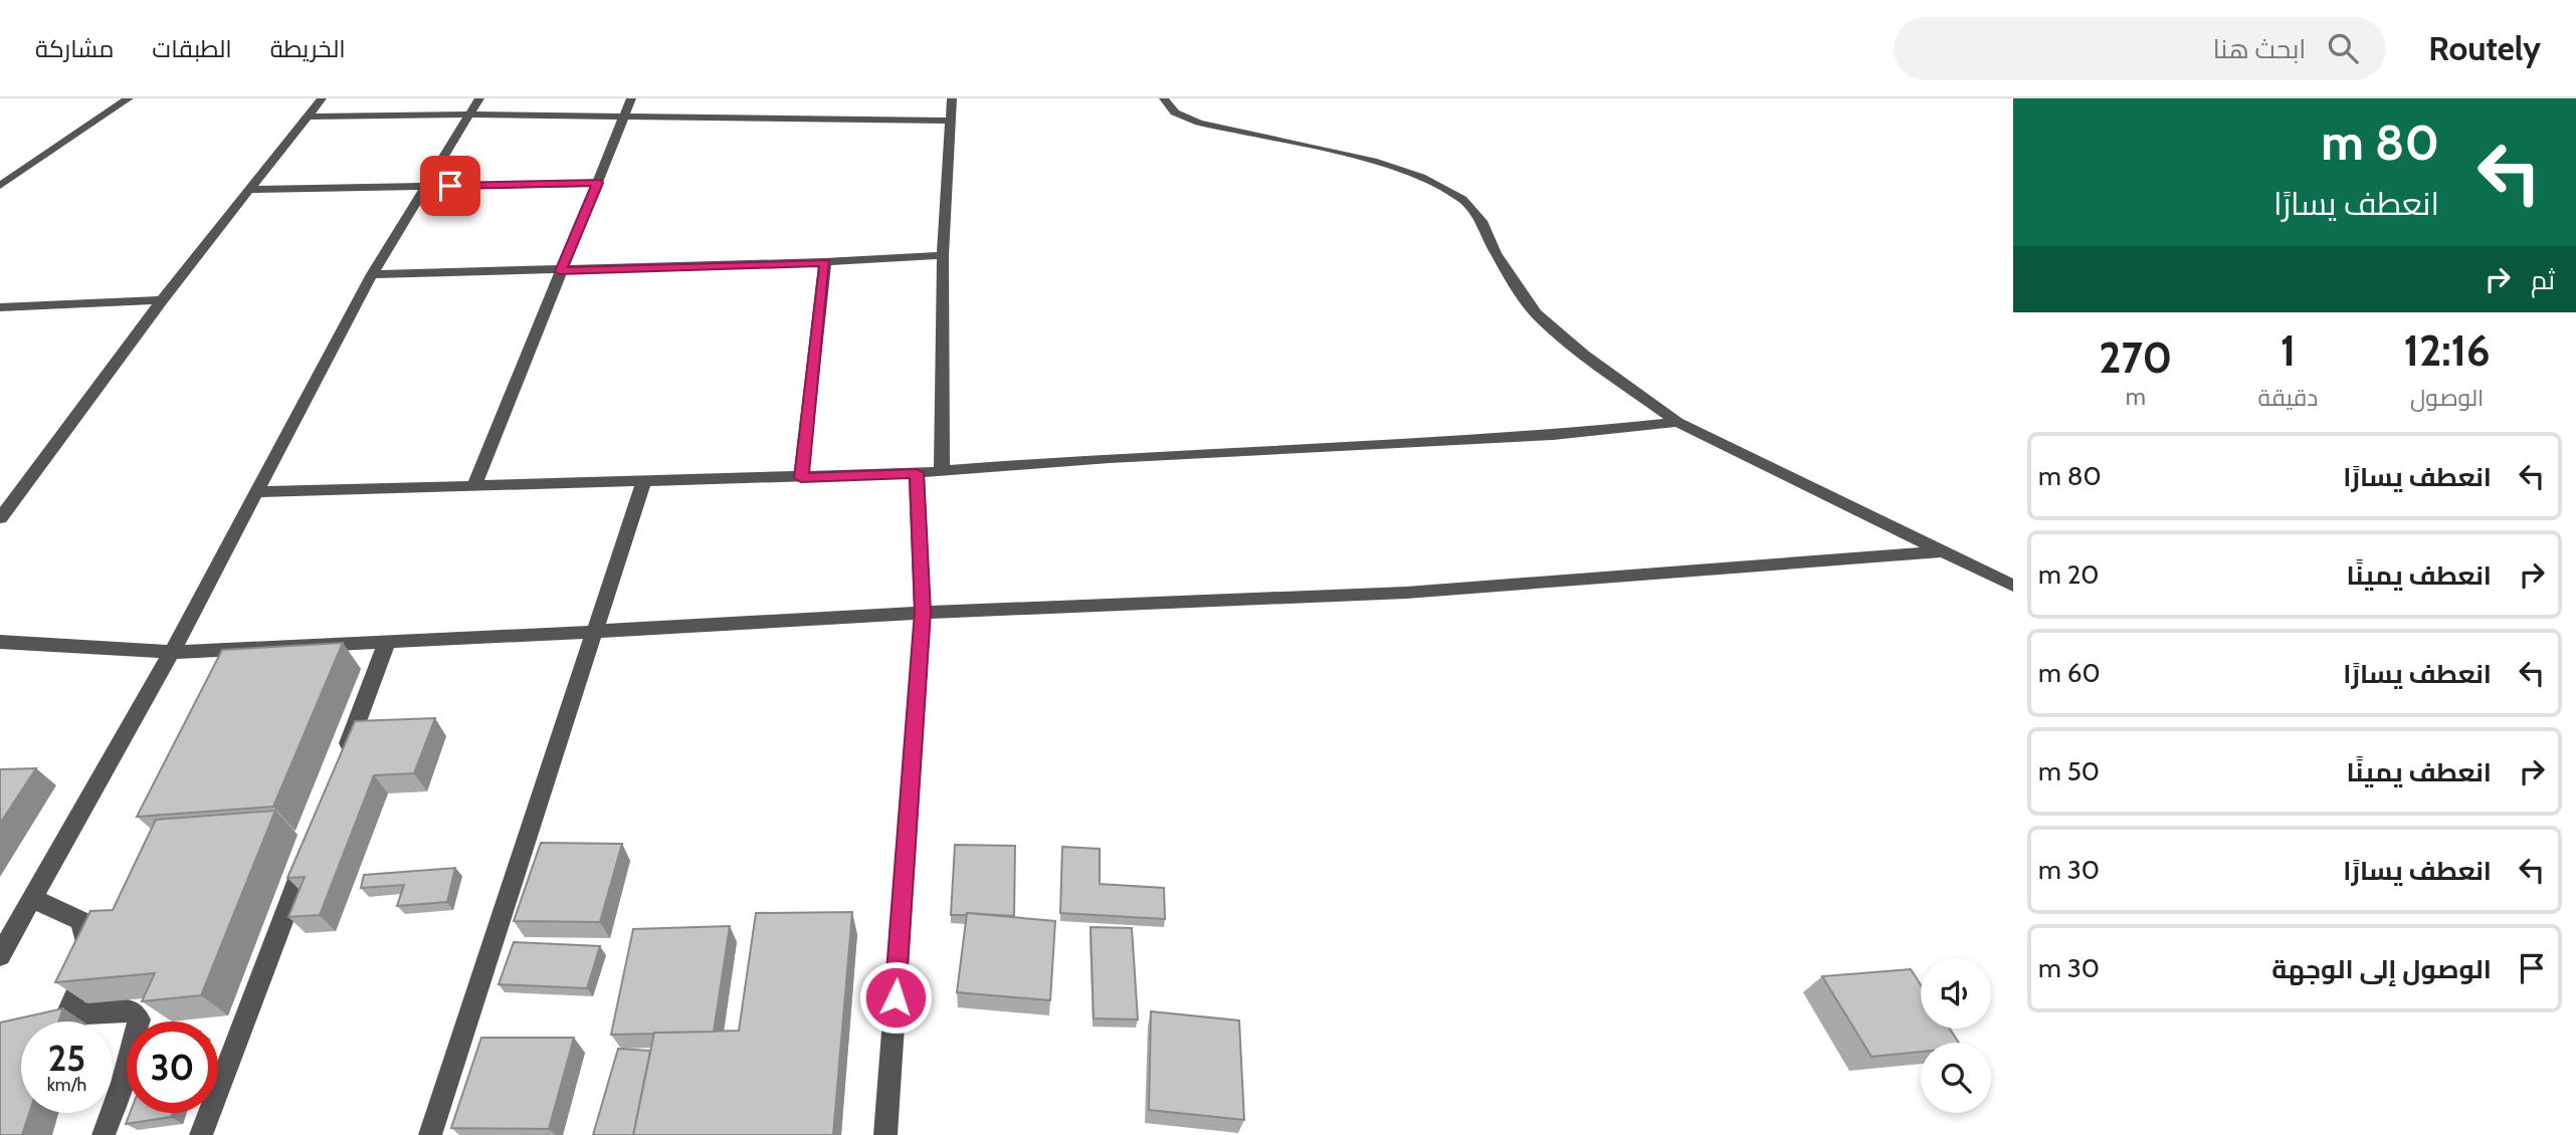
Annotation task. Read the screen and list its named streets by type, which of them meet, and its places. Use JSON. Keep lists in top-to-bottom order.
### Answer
{
  "page": {
    "header": "Routely",
    "search": "ابحث هنا",
    "nav": ["الخريطة", "الطبقات", "مشاركة"],
    "turn": ["80 m", "انعطف يسارًا"],
    "then": "ثم",
    "eta": [
      "12:16",
      "الوصول",
      "1",
      "دقيقة",
      "270",
      "m"
    ],
    "list": [
      {
        "name": "انعطف يسارًا",
        "value": "80 m"
      },
      {
        "name": "انعطف يمينًا",
        "value": "20 m"
      },
      {
        "name": "انعطف يسارًا",
        "value": "60 m"
      },
      {
        "name": "انعطف يمينًا",
        "value": "50 m"
      },
      {
        "name": "انعطف يسارًا",
        "value": "30 m"
      },
      {
        "name": "الوصول إلى الوجهة",
        "value": "30 m"
      }
    ],
    "speed": "25 km/h",
    "limit": "30"
  }
}
